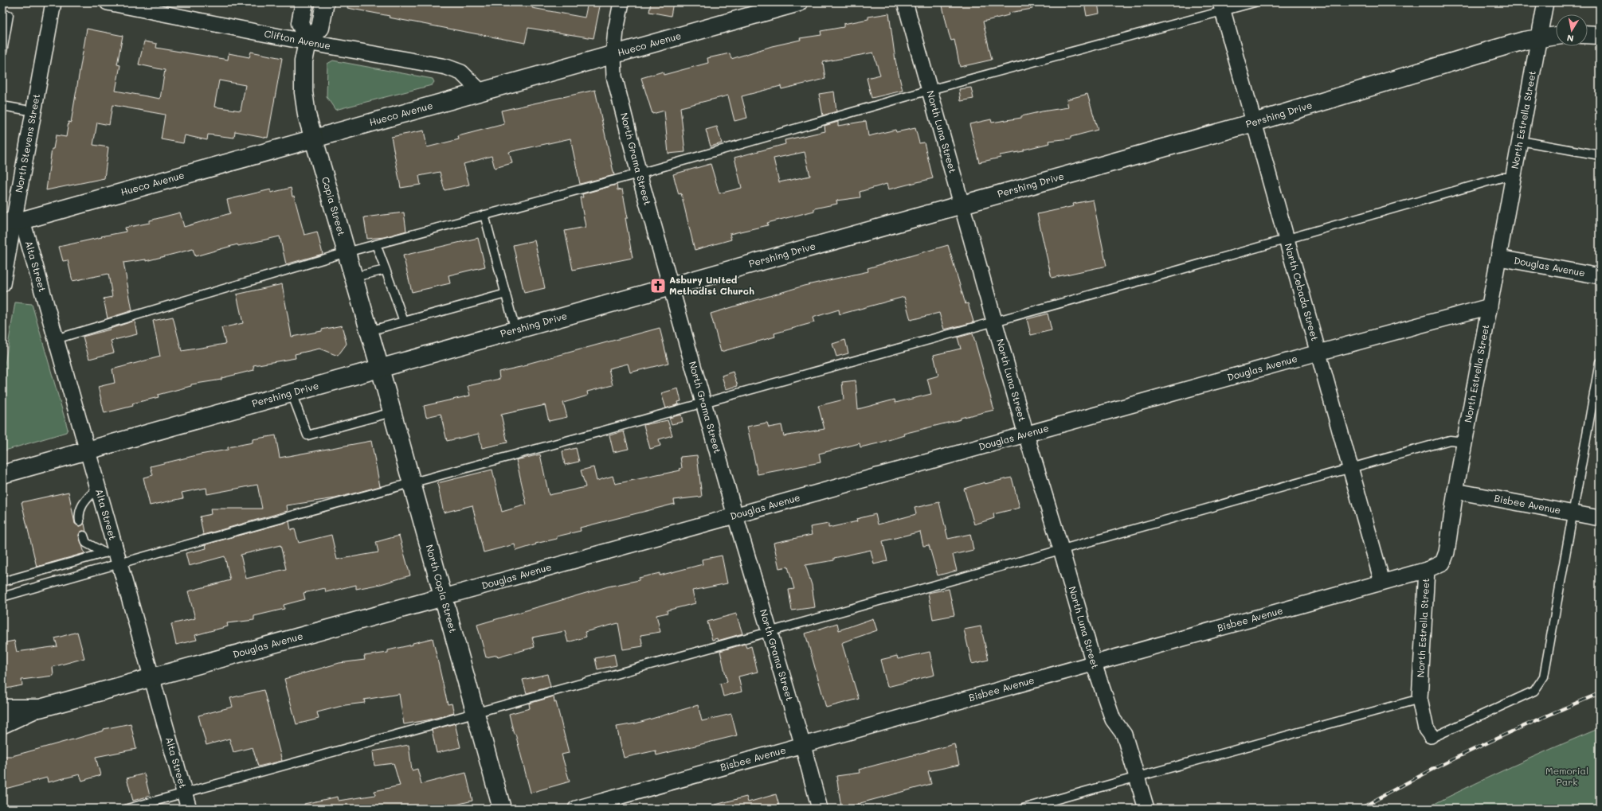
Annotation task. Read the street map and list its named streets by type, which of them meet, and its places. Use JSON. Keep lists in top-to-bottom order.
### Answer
{
  "streets": {
    "main road": [
      "Hueco Avenue",
      "Pershing Drive",
      "Copia Street",
      "Douglas Avenue",
      "North Copia Street"
    ],
    "street": [
      "Clifton Avenue",
      "North Estrella Street",
      "North Luna Street",
      "North Stevens Street",
      "North Grama Street",
      "Alta Street",
      "North Cebada Street",
      "Bisbee Avenue"
    ]
  },
  "crossings": [
    ["Clifton Avenue", "Hueco Avenue"],
    ["Clifton Avenue", "Copia Street"],
    ["Hueco Avenue", "North Stevens Street"],
    ["Hueco Avenue", "North Grama Street"],
    ["Hueco Avenue", "Copia Street"],
    ["Hueco Avenue", "Alta Street"],
    ["Pershing Drive", "North Estrella Street"],
    ["Pershing Drive", "North Luna Street"],
    ["Pershing Drive", "North Grama Street"],
    ["Pershing Drive", "Copia Street"],
    ["Pershing Drive", "Alta Street"],
    ["Pershing Drive", "North Cebada Street"],
    ["Pershing Drive", "North Copia Street"],
    ["North Estrella Street", "Douglas Avenue"],
    ["North Estrella Street", "Bisbee Avenue"],
    ["North Luna Street", "Douglas Avenue"],
    ["North Luna Street", "Bisbee Avenue"],
    ["North Stevens Street", "Alta Street"],
    ["North Grama Street", "Douglas Avenue"],
    ["North Grama Street", "Bisbee Avenue"],
    ["Copia Street", "North Copia Street"],
    ["Alta Street", "Douglas Avenue"],
    ["Douglas Avenue", "North Cebada Street"],
    ["Douglas Avenue", "North Copia Street"],
    ["North Cebada Street", "Bisbee Avenue"]
  ],
  "parks": ["Memorial Park"],
  "places": {
    "church": ["Asbury United Methodist Church"]
  },
  "north": "bottom"
}
